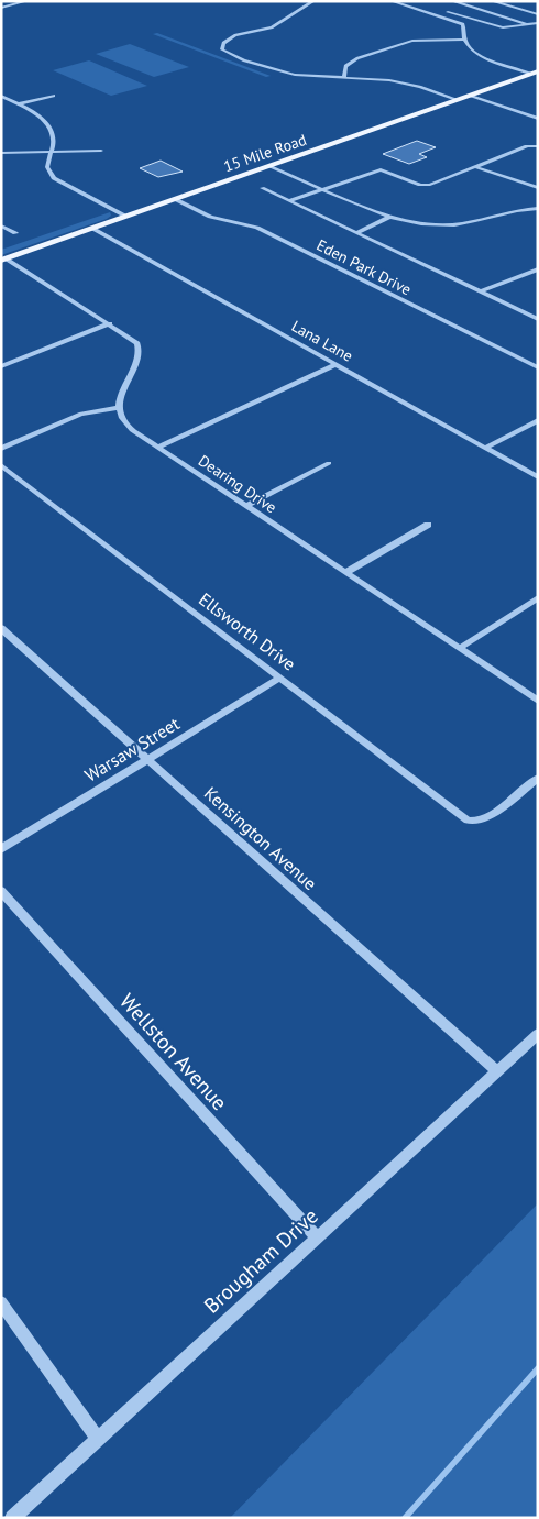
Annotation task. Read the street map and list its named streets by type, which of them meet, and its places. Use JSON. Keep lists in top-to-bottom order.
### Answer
{
  "streets": {
    "main road": ["15 Mile Road"],
    "street": [
      "Eden Park Drive",
      "Lana Lane",
      "Dearing Drive",
      "Ellsworth Drive",
      "Warsaw Street",
      "Kensington Avenue",
      "Wellston Avenue",
      "Brougham Drive"
    ]
  },
  "crossings": [
    ["15 Mile Road", "Eden Park Drive"],
    ["15 Mile Road", "Lana Lane"],
    ["Ellsworth Drive", "Warsaw Street"],
    ["Warsaw Street", "Kensington Avenue"],
    ["Kensington Avenue", "Brougham Drive"],
    ["Wellston Avenue", "Brougham Drive"]
  ]
}
